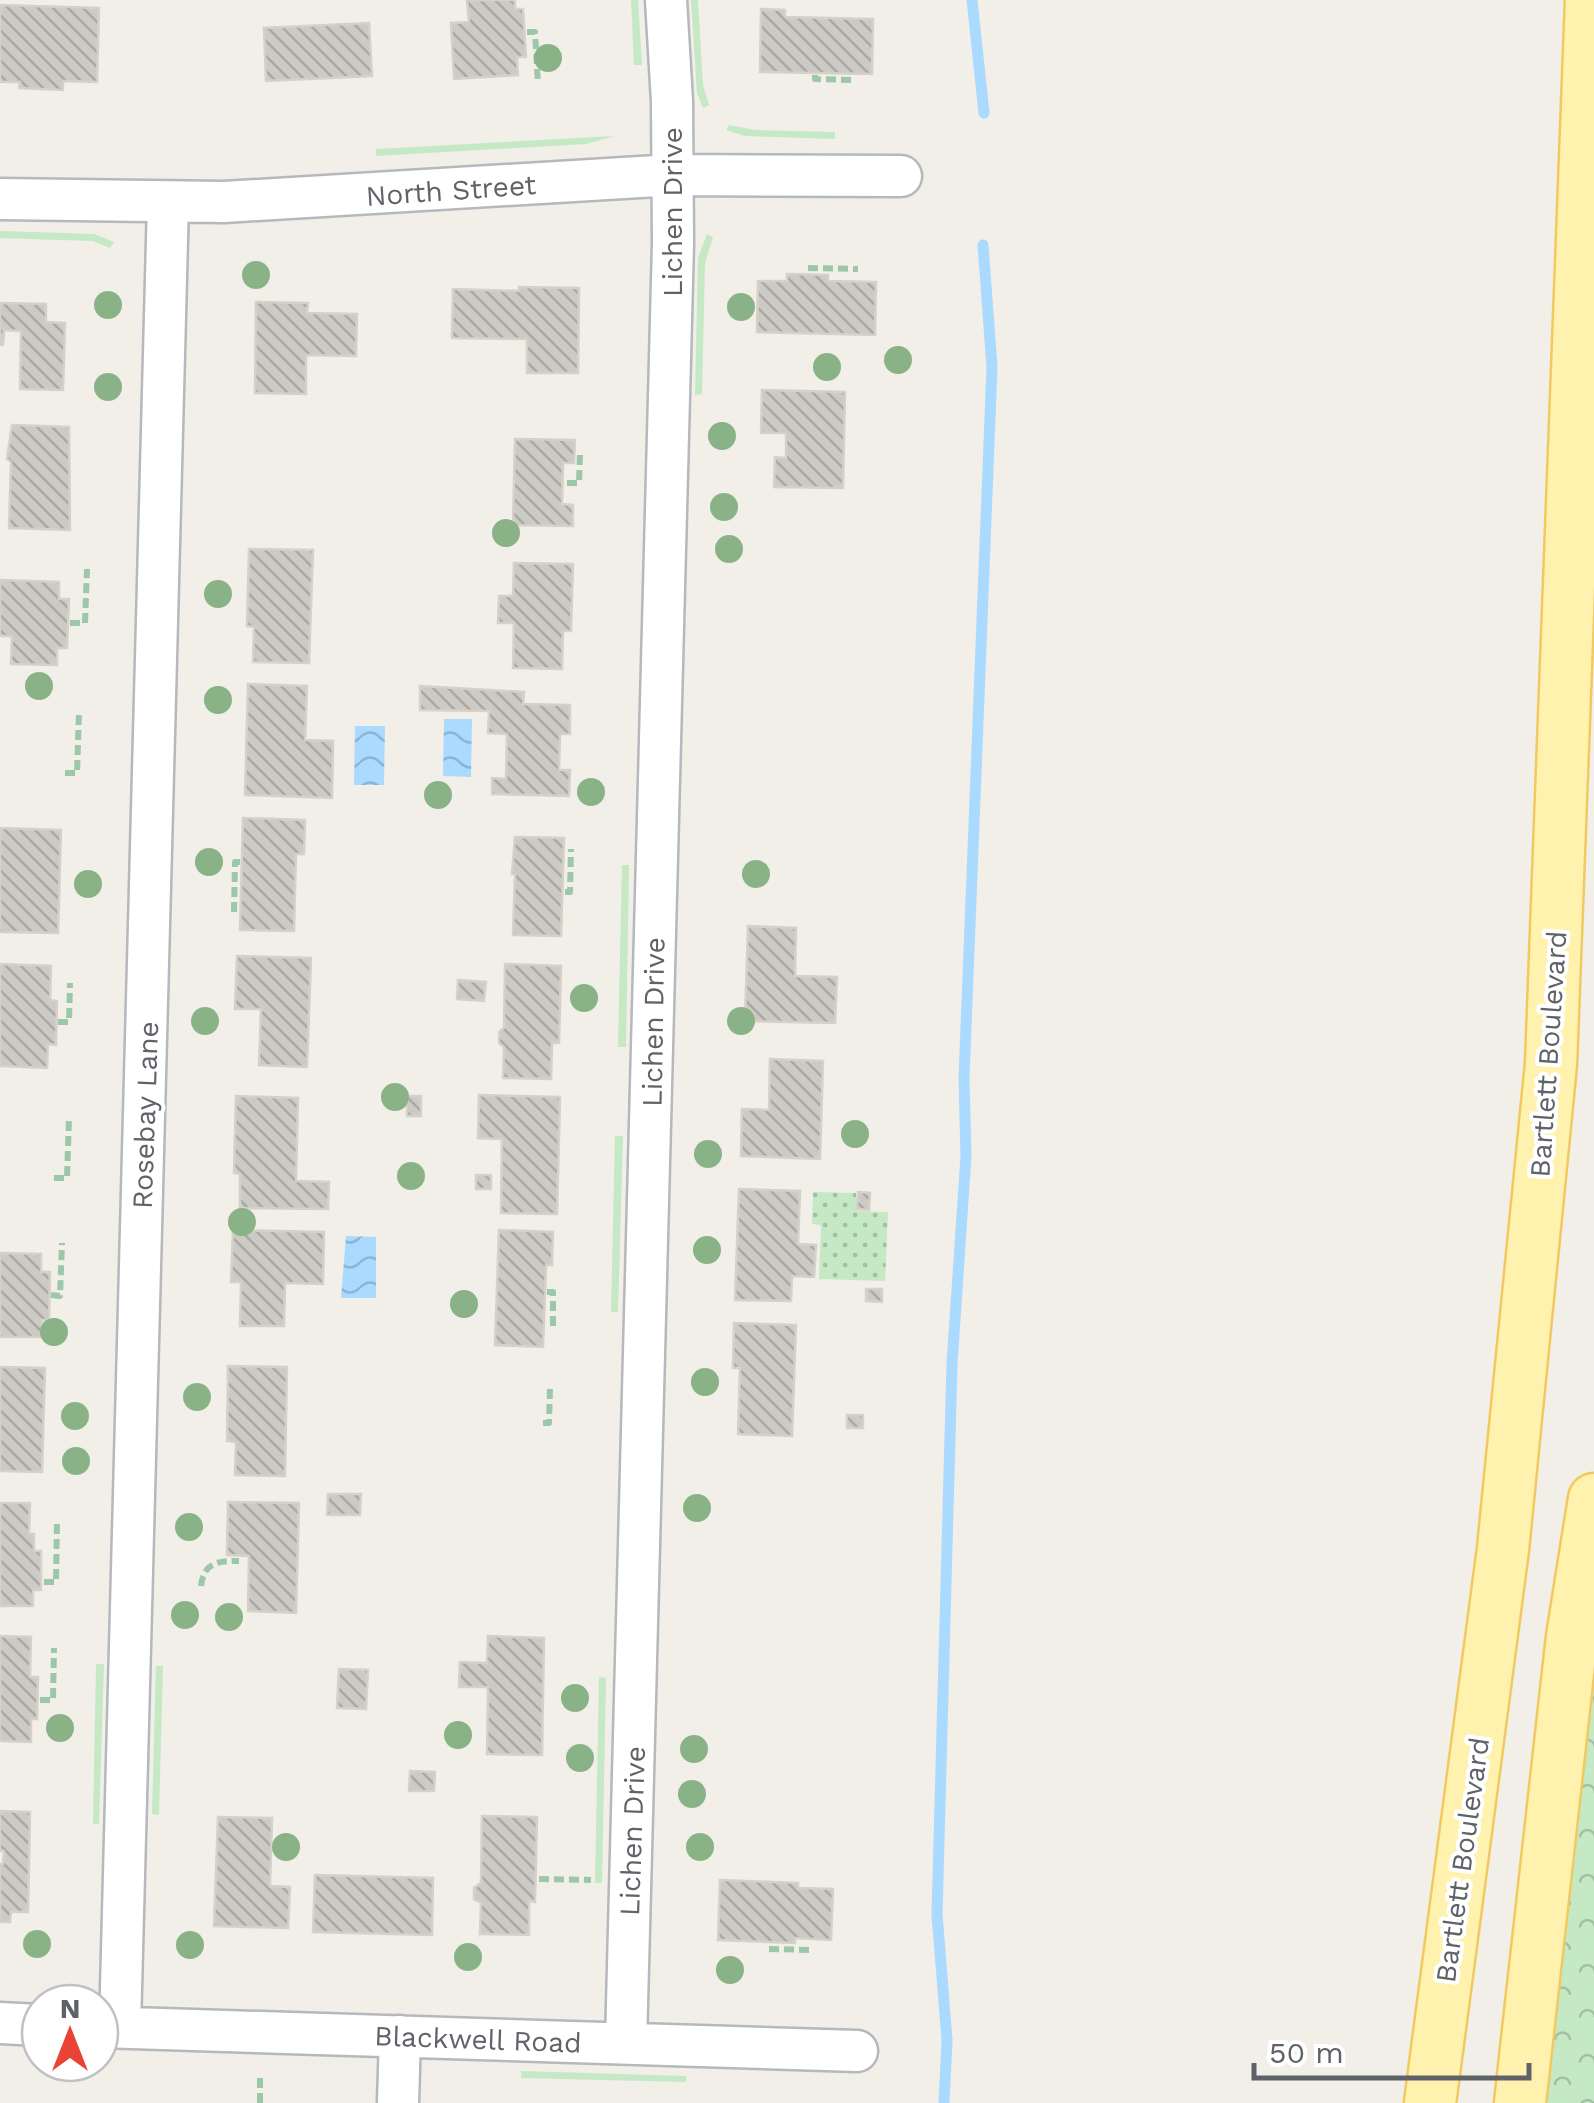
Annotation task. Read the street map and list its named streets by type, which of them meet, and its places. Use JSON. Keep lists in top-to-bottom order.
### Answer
{
  "streets": {
    "main road": ["Bartlett Boulevard"],
    "street": [
      "North Street",
      "Lichen Drive",
      "Rosebay Lane",
      "Blackwell Road"
    ]
  },
  "crossings": [
    ["North Street", "Lichen Drive"],
    ["North Street", "Rosebay Lane"],
    ["Lichen Drive", "Blackwell Road"]
  ],
  "scale_bar": "50 m",
  "north": "top"
}
